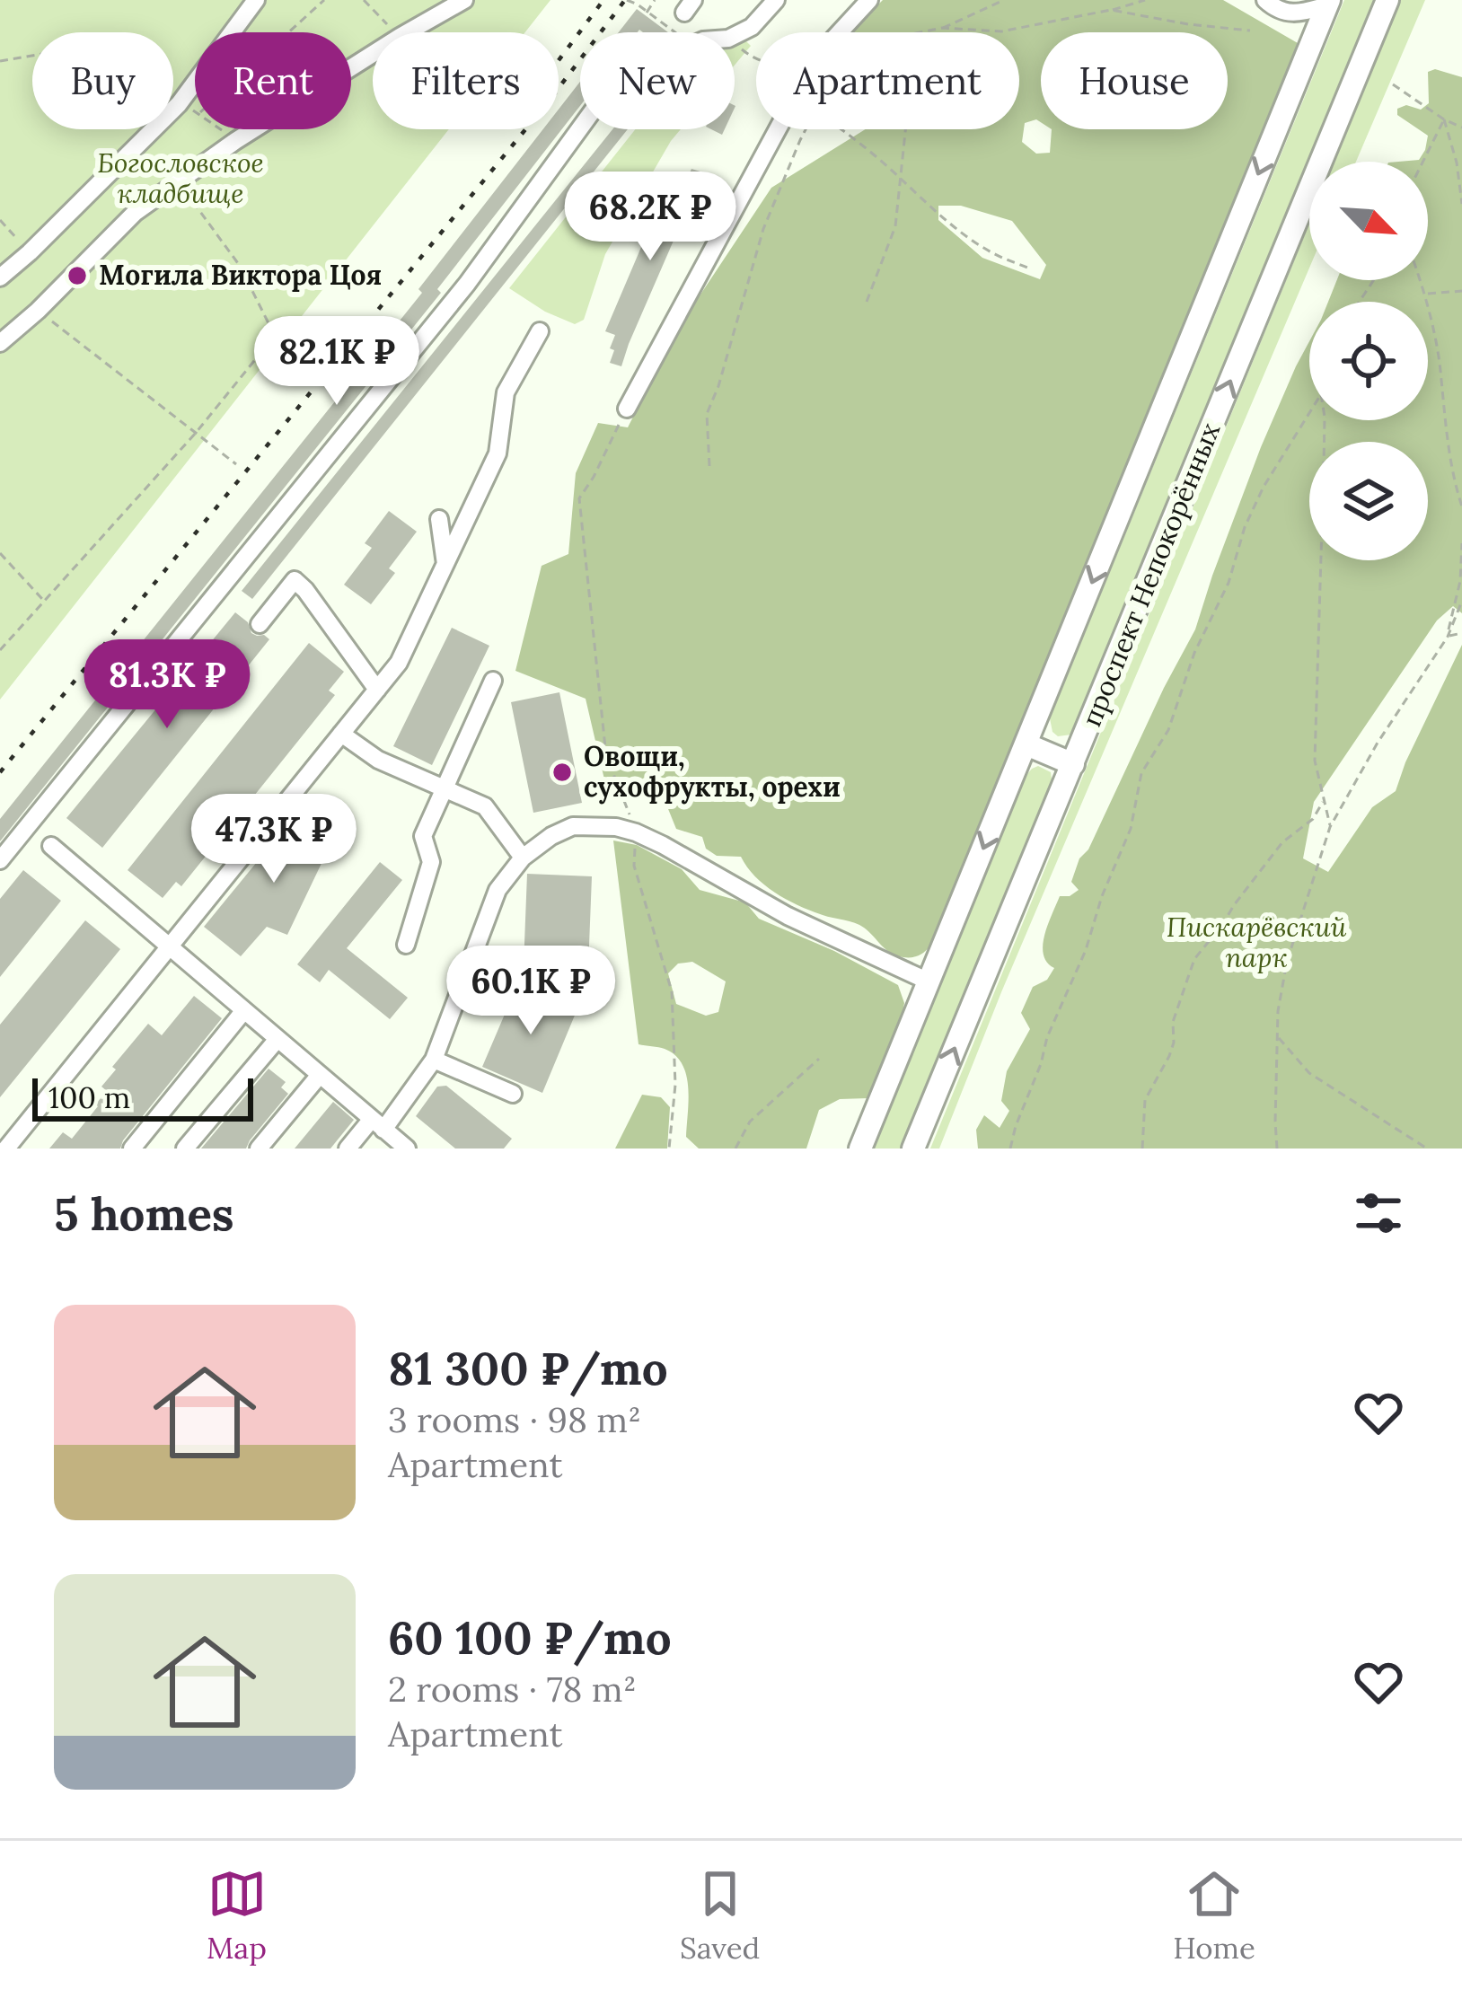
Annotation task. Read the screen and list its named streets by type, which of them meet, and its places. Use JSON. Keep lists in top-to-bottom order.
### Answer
{
  "streets": {
    "main road": ["проспект Непокорённых"]
  },
  "parks": ["Богословское кладбище", "Пискарёвский парк"],
  "places": ["Могила Виктора Цоя", "Овощи, сухофрукты, орехи"],
  "scale_bar": "100 m",
  "north": "bottom right",
  "page": {
    "chip": [
      "Buy",
      "Rent",
      "Filters",
      "New",
      "Apartment",
      "House"
    ],
    "price": [
      "68.2K ₽",
      "82.1K ₽",
      "81.3K ₽",
      "47.3K ₽",
      "60.1K ₽"
    ],
    "scale": "100 m",
    "heading": "5 homes",
    "list": [
      {
        "name": "81 300 ₽/mo",
        "note": "3 rooms · 98 m² · Apartment"
      },
      {
        "name": "60 100 ₽/mo",
        "note": "2 rooms · 78 m² · Apartment"
      }
    ],
    "tabs": ["Map", "Saved", "Home"]
  }
}
